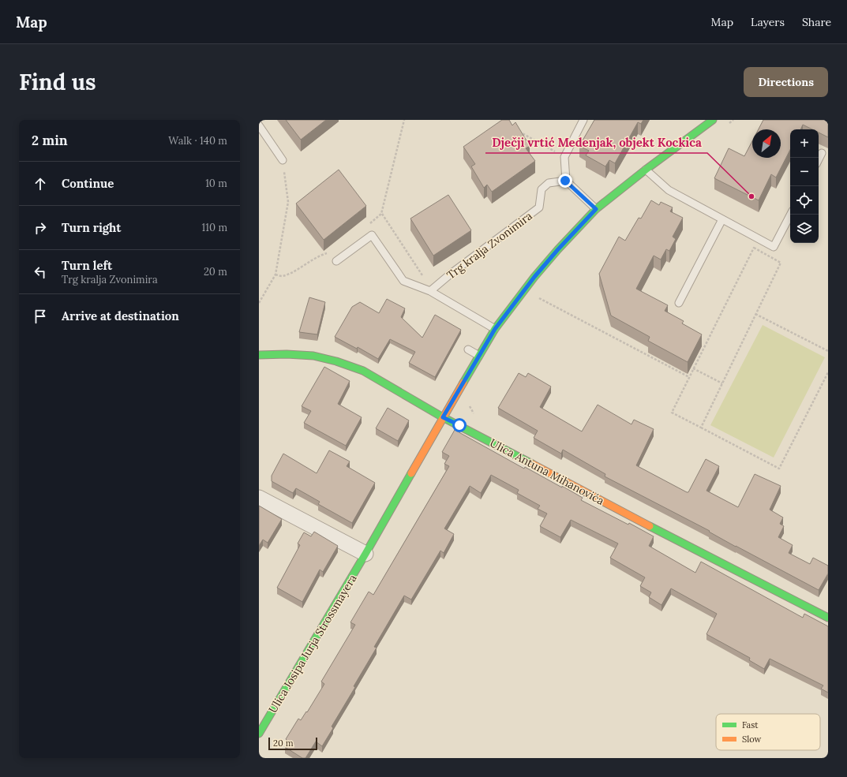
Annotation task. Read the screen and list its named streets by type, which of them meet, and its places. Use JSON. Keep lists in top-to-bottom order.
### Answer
{
  "streets": {
    "street": ["Ulica Antuna Mihanovića", "Ulica Josipa Jurja Strossmayera"],
    "lane": ["Trg kralja Zvonimira"]
  },
  "crossings": [
    ["Ulica Antuna Mihanovića", "Ulica Josipa Jurja Strossmayera"]
  ],
  "places": ["Dječji vrtić Medenjak, objekt Kockica"],
  "legend": ["Fast", "Slow"],
  "scale_bar": "20 m",
  "north": "top right",
  "page": {
    "header": "Map",
    "nav": ["Map", "Layers", "Share"],
    "buttons": "Directions",
    "title": "Find us",
    "heading": ["2 min", "Walk · 140 m"],
    "map_buttons": ["+", "−"],
    "list": [
      ["Continue", "10 m"],
      ["Turn right", "110 m"],
      ["Turn left", "Trg kralja Zvonimira", "20 m"],
      "Arrive at destination"
    ],
    "scale": "20 m"
  }
}
